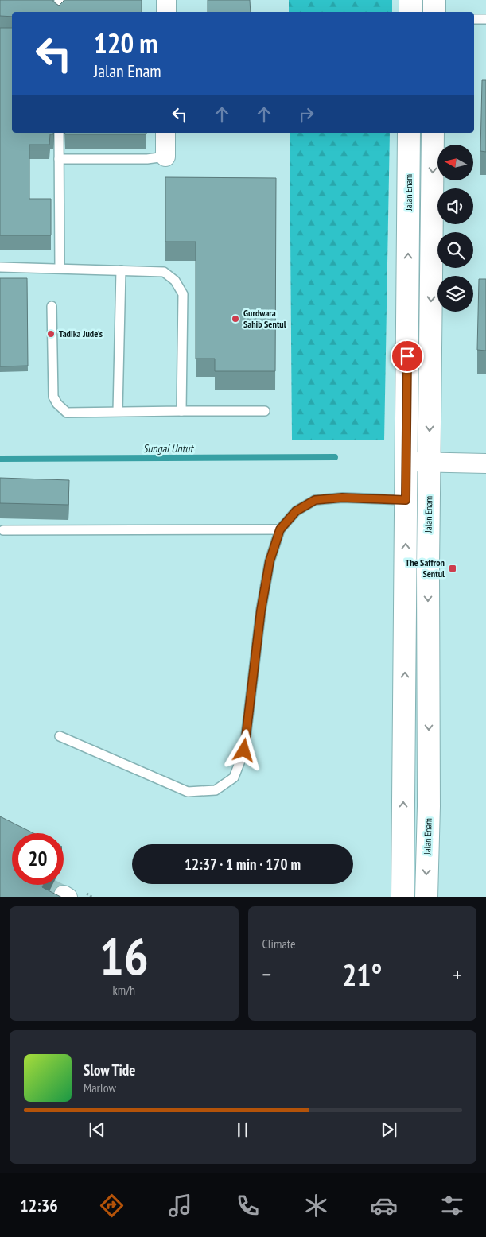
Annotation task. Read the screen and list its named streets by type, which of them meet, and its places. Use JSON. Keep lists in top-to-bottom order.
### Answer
{
  "streets": {
    "main road": ["Jalan Enam"]
  },
  "water": ["Sungai Untut"],
  "places": {
    "other": ["Gurdwara Sahib Sentul", "Tadika Jude's"],
    "transit": ["The Saffron Sentul"]
  },
  "north": "left",
  "page": {
    "turn": ["120 m", "Jalan Enam"],
    "limit": "20",
    "trip": "12:37 · 1 min · 170 m",
    "tile": [
      ["16", "km/h"],
      "Climate"
    ],
    "heat": ["−", "21°", "+"],
    "song": ["Slow Tide", "Marlow"],
    "tabs": "12:36"
  }
}
